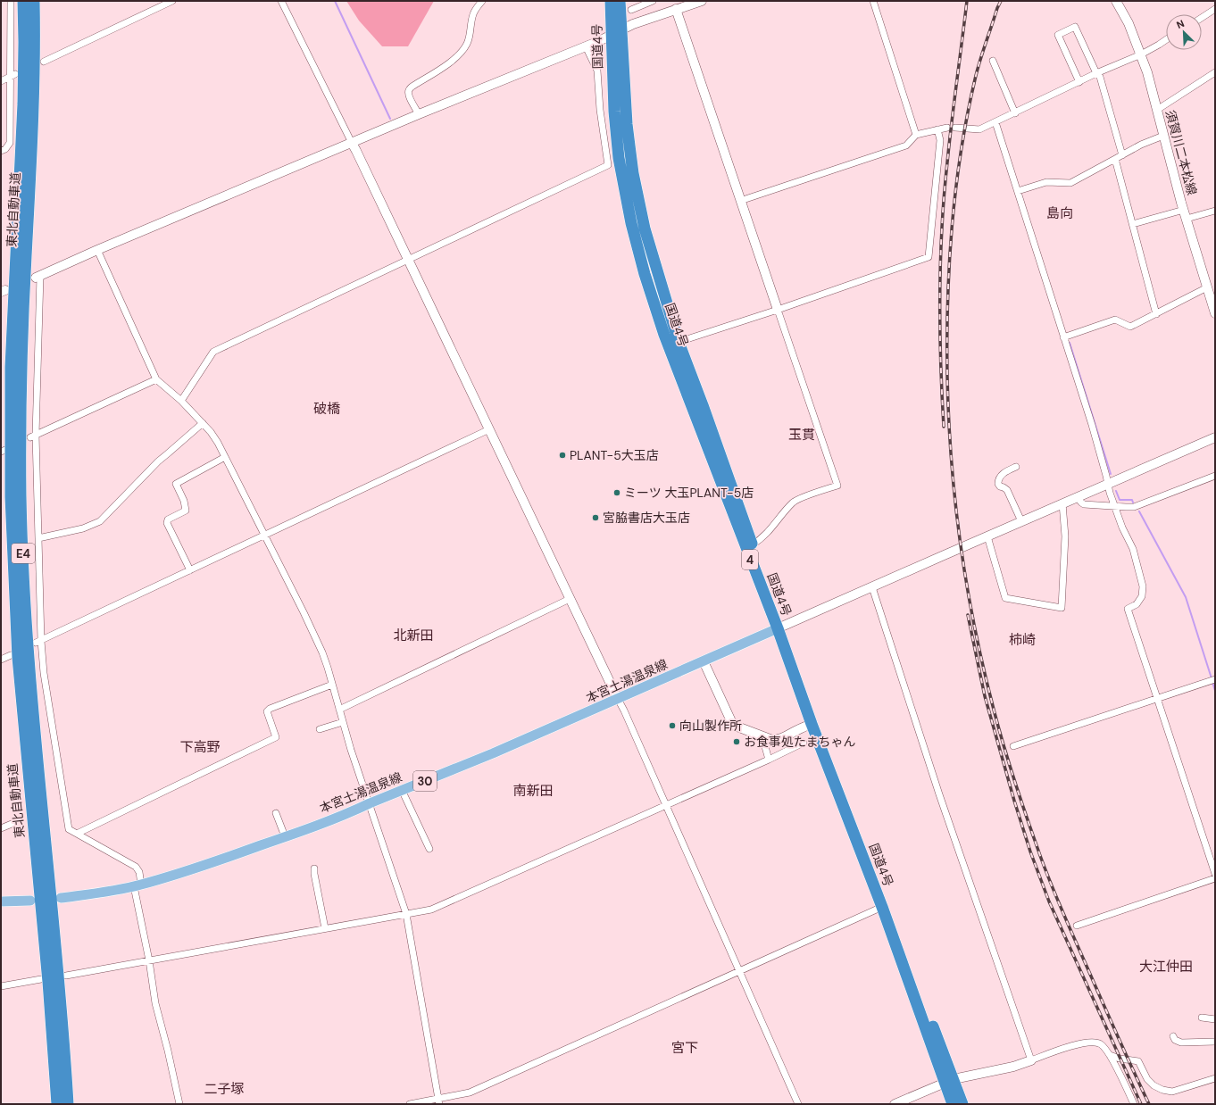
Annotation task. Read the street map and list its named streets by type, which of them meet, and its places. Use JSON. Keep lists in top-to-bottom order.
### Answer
{
  "streets": {
    "highway": [
      "国道4号",
      "東北自動車道",
      "E4",
      "4"
    ],
    "main road": ["本宮土湯温泉線", "30"],
    "street": ["須賀川二本松線"]
  },
  "crossings": [
    ["国道4号", "本宮土湯温泉線"]
  ],
  "districts": [
    "島向",
    "破橋",
    "玉貫",
    "北新田",
    "柿崎",
    "下高野",
    "南新田",
    "大江仲田",
    "宮下",
    "二子塚"
  ],
  "places": [
    "PLANT-5大玉店",
    "ミーツ 大玉PLANT-5店",
    "宮脇書店大玉店",
    "向山製作所",
    "お食事処たまちゃん"
  ],
  "north": "top left"
}
